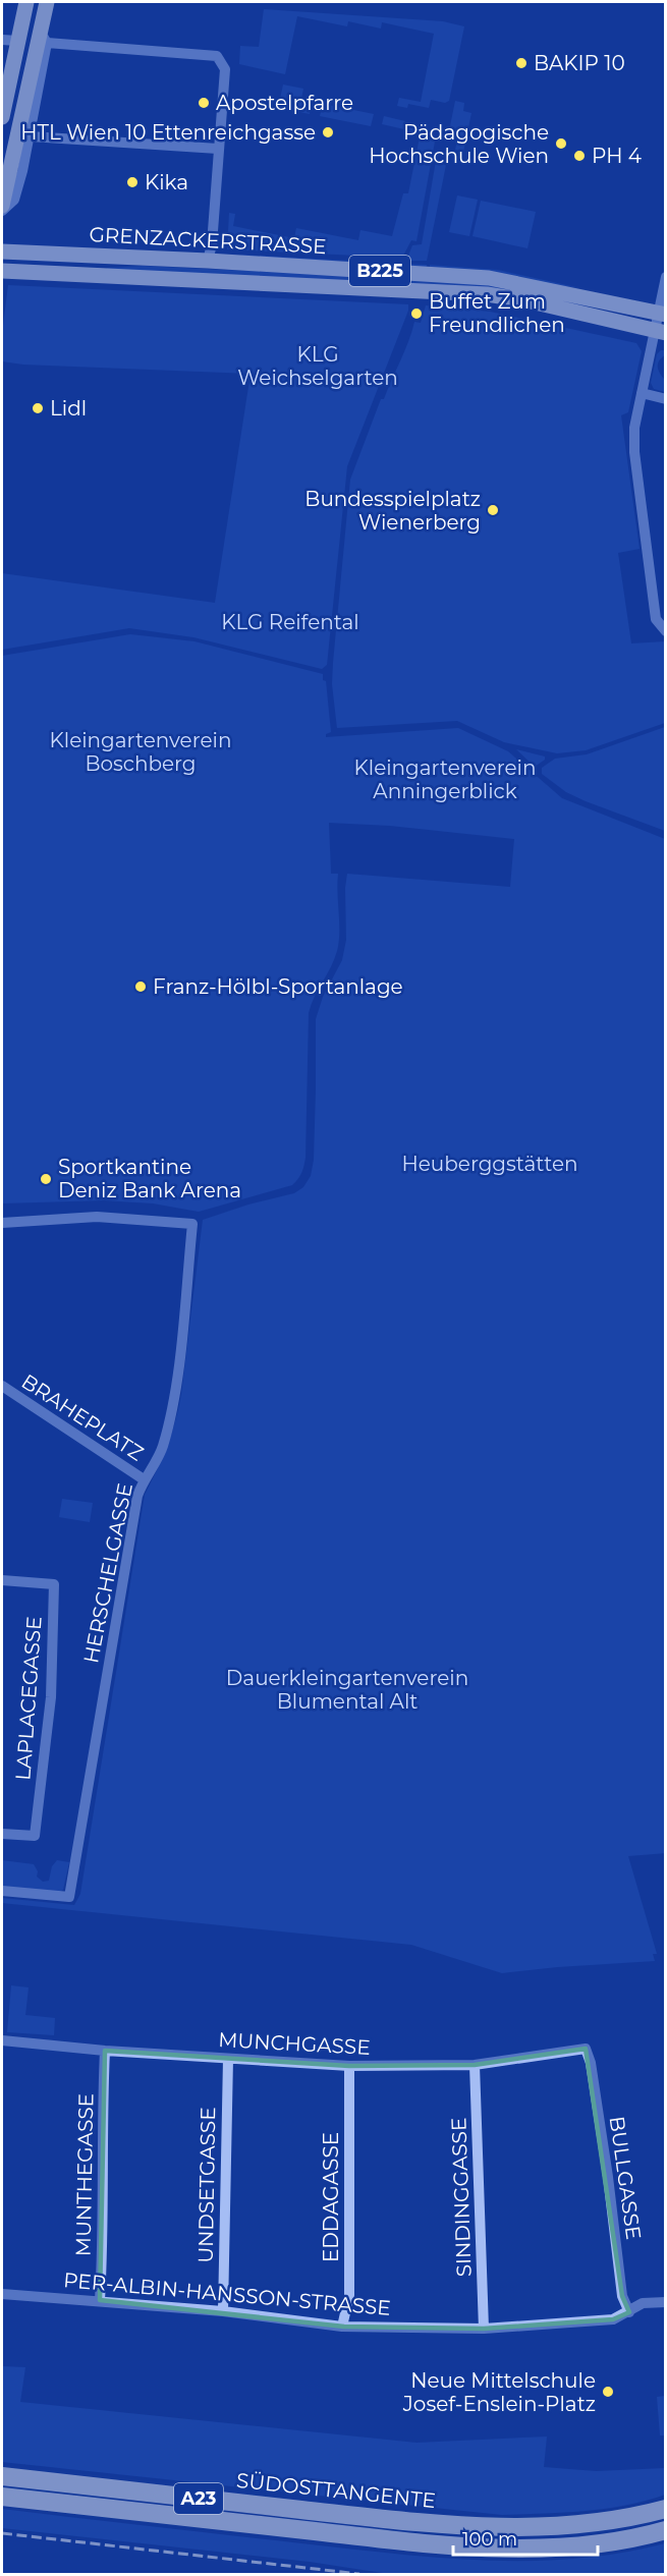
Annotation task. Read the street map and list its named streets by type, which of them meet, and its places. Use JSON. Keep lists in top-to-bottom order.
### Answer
{
  "streets": {
    "highway": ["SÜDOSTTANGENTE", "A23"],
    "main road": ["GRENZACKERSTRASSE", "B225"],
    "street": [
      "BRAHEPLATZ",
      "HERSCHELGASSE",
      "LAPLACEGASSE",
      "MUNCHGASSE",
      "MUNTHEGASSE",
      "BULLGASSE",
      "UNDSETGASSE",
      "EDDAGASSE",
      "SINDINGGASSE",
      "PER-ALBIN-HANSSON-STRASSE"
    ]
  },
  "crossings": [
    ["BRAHEPLATZ", "HERSCHELGASSE"],
    ["MUNCHGASSE", "MUNTHEGASSE"],
    ["MUNCHGASSE", "BULLGASSE"],
    ["MUNCHGASSE", "UNDSETGASSE"],
    ["MUNCHGASSE", "EDDAGASSE"],
    ["MUNCHGASSE", "SINDINGGASSE"],
    ["MUNTHEGASSE", "PER-ALBIN-HANSSON-STRASSE"],
    ["BULLGASSE", "PER-ALBIN-HANSSON-STRASSE"],
    ["UNDSETGASSE", "PER-ALBIN-HANSSON-STRASSE"],
    ["EDDAGASSE", "PER-ALBIN-HANSSON-STRASSE"],
    ["SINDINGGASSE", "PER-ALBIN-HANSSON-STRASSE"]
  ],
  "parks": [
    "KLG Weichselgarten",
    "KLG Reifental",
    "Kleingartenverein Boschberg",
    "Kleingartenverein Anningerblick",
    "Heuberggstätten",
    "Dauerkleingartenverein Blumental Alt"
  ],
  "places": [
    "BAKIP 10",
    "Apostelpfarre",
    "HTL Wien 10 Ettenreichgasse",
    "Pädagogische Hochschule Wien",
    "PH 4",
    "Kika",
    "Buffet Zum Freundlichen",
    "Lidl",
    "Bundesspielplatz Wienerberg",
    "Franz-Hölbl-Sportanlage",
    "Sportkantine Deniz Bank Arena",
    "Neue Mittelschule Josef-Enslein-Platz"
  ],
  "scale_bar": "100 m"
}
